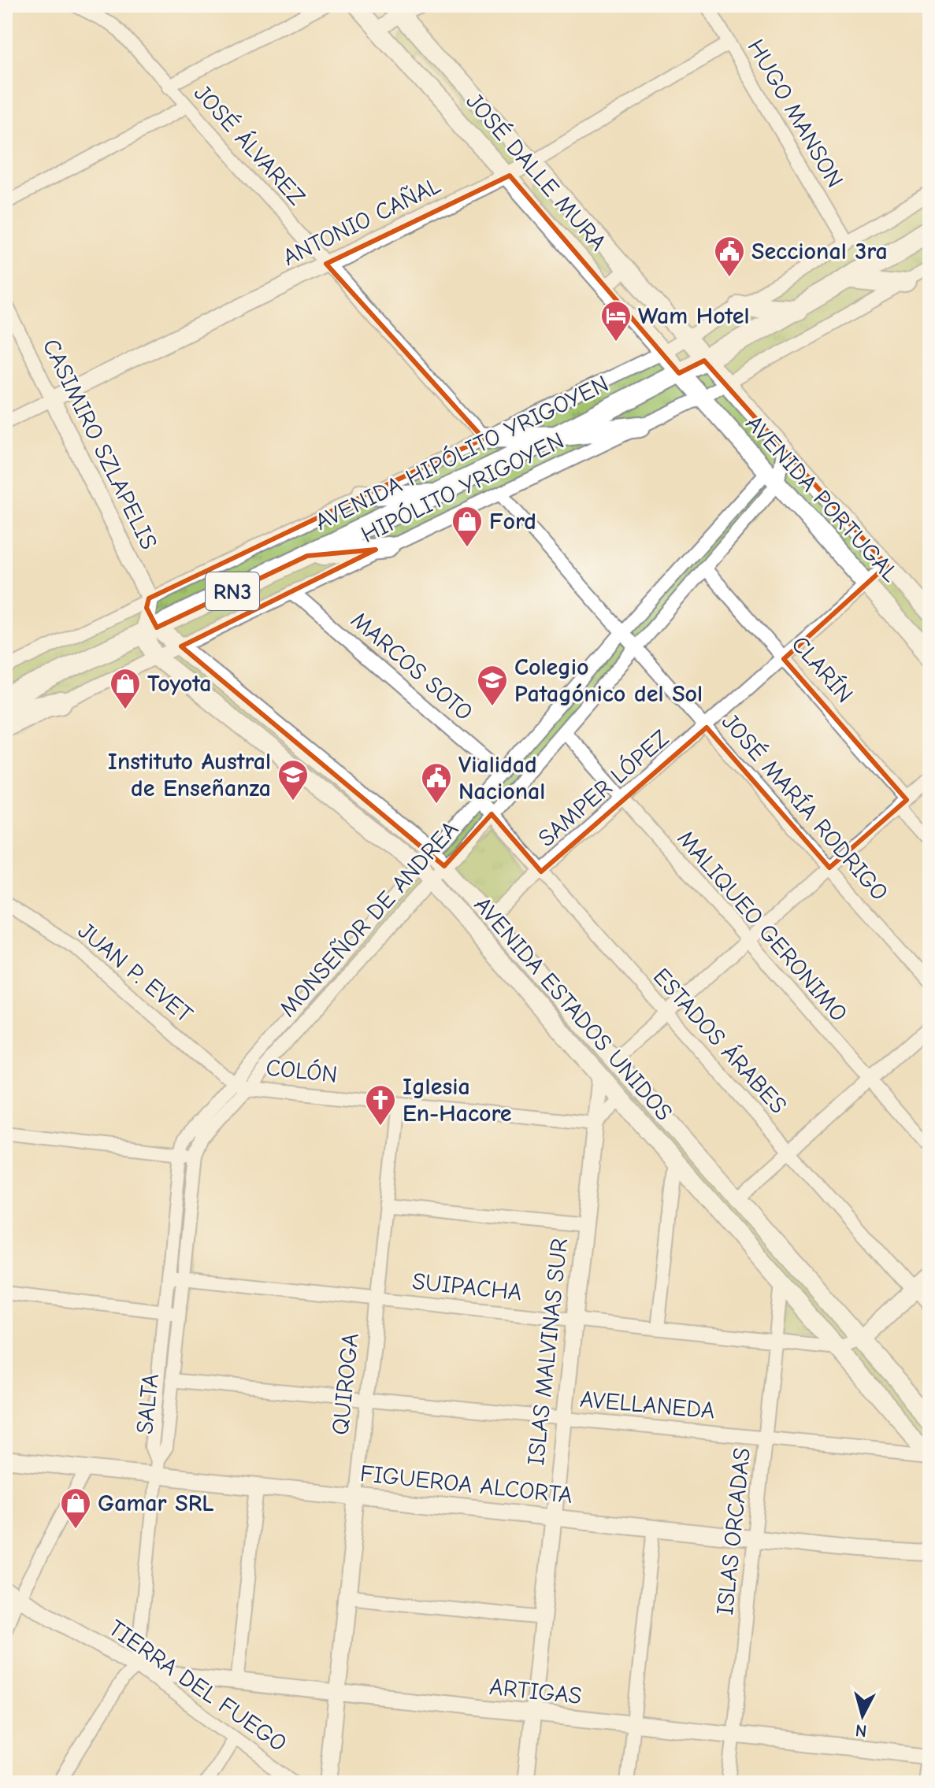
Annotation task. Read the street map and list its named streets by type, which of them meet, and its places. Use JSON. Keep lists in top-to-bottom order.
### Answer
{
  "streets": {
    "highway": ["AVENIDA HIPÓLITO YRIGOYEN", "RN3"],
    "main road": ["JOSÉ DALLE MURA", "AVENIDA PORTUGAL", "AVENIDA ESTADOS UNIDOS"],
    "street": [
      "HUGO MANSON",
      "JOSÉ ÁLVAREZ",
      "ANTONIO CAÑAL",
      "CASIMIRO SZLAPELIS",
      "HIPÓLITO YRIGOYEN",
      "MARCOS SOTO",
      "CLARÍN",
      "SAMPER LÓPEZ",
      "JOSÉ MARÍA RODRIGO",
      "MONSEÑOR DE ANDREA",
      "MALIQUEO GERONIMO",
      "JUAN P. EVET",
      "ESTADOS ÁRABES",
      "COLÓN",
      "SUIPACHA",
      "ISLAS MALVINAS SUR",
      "QUIROGA",
      "SALTA",
      "AVELLANEDA",
      "FIGUEROA ALCORTA",
      "ISLAS ORCADAS",
      "TIERRA DEL FUEGO",
      "ARTIGAS"
    ]
  },
  "crossings": [
    ["HUGO MANSON", "ANTONIO CAÑAL"],
    ["HUGO MANSON", "HIPÓLITO YRIGOYEN"],
    ["JOSÉ ÁLVAREZ", "ANTONIO CAÑAL"],
    ["JOSÉ ÁLVAREZ", "HIPÓLITO YRIGOYEN"],
    ["JOSÉ DALLE MURA", "ANTONIO CAÑAL"],
    ["JOSÉ DALLE MURA", "AVENIDA HIPÓLITO YRIGOYEN"],
    ["JOSÉ DALLE MURA", "HIPÓLITO YRIGOYEN"],
    ["JOSÉ DALLE MURA", "AVENIDA PORTUGAL"],
    ["ANTONIO CAÑAL", "CASIMIRO SZLAPELIS"],
    ["CASIMIRO SZLAPELIS", "AVENIDA HIPÓLITO YRIGOYEN"],
    ["CASIMIRO SZLAPELIS", "HIPÓLITO YRIGOYEN"],
    ["CASIMIRO SZLAPELIS", "AVENIDA ESTADOS UNIDOS"],
    ["AVENIDA HIPÓLITO YRIGOYEN", "AVENIDA PORTUGAL"],
    ["AVENIDA HIPÓLITO YRIGOYEN", "AVENIDA ESTADOS UNIDOS"],
    ["HIPÓLITO YRIGOYEN", "AVENIDA PORTUGAL"],
    ["HIPÓLITO YRIGOYEN", "MARCOS SOTO"],
    ["HIPÓLITO YRIGOYEN", "JOSÉ MARÍA RODRIGO"],
    ["HIPÓLITO YRIGOYEN", "AVENIDA ESTADOS UNIDOS"],
    ["AVENIDA PORTUGAL", "SAMPER LÓPEZ"],
    ["AVENIDA PORTUGAL", "MONSEÑOR DE ANDREA"],
    ["MARCOS SOTO", "MONSEÑOR DE ANDREA"],
    ["CLARÍN", "SAMPER LÓPEZ"],
    ["CLARÍN", "MONSEÑOR DE ANDREA"],
    ["SAMPER LÓPEZ", "JOSÉ MARÍA RODRIGO"],
    ["SAMPER LÓPEZ", "MALIQUEO GERONIMO"],
    ["SAMPER LÓPEZ", "AVENIDA ESTADOS UNIDOS"],
    ["SAMPER LÓPEZ", "ESTADOS ÁRABES"],
    ["JOSÉ MARÍA RODRIGO", "MONSEÑOR DE ANDREA"],
    ["MONSEÑOR DE ANDREA", "MALIQUEO GERONIMO"],
    ["MONSEÑOR DE ANDREA", "JUAN P. EVET"],
    ["MONSEÑOR DE ANDREA", "AVENIDA ESTADOS UNIDOS"],
    ["MONSEÑOR DE ANDREA", "ESTADOS ÁRABES"],
    ["MONSEÑOR DE ANDREA", "COLÓN"],
    ["MONSEÑOR DE ANDREA", "SALTA"],
    ["JUAN P. EVET", "COLÓN"],
    ["AVENIDA ESTADOS UNIDOS", "SUIPACHA"],
    ["AVENIDA ESTADOS UNIDOS", "ISLAS MALVINAS SUR"],
    ["AVENIDA ESTADOS UNIDOS", "AVELLANEDA"],
    ["AVENIDA ESTADOS UNIDOS", "ISLAS ORCADAS"],
    ["COLÓN", "ISLAS MALVINAS SUR"],
    ["COLÓN", "QUIROGA"],
    ["SUIPACHA", "ISLAS MALVINAS SUR"],
    ["SUIPACHA", "QUIROGA"],
    ["SUIPACHA", "SALTA"],
    ["SUIPACHA", "ISLAS ORCADAS"],
    ["ISLAS MALVINAS SUR", "AVELLANEDA"],
    ["ISLAS MALVINAS SUR", "FIGUEROA ALCORTA"],
    ["ISLAS MALVINAS SUR", "ARTIGAS"],
    ["QUIROGA", "AVELLANEDA"],
    ["QUIROGA", "FIGUEROA ALCORTA"],
    ["QUIROGA", "ARTIGAS"],
    ["SALTA", "AVELLANEDA"],
    ["SALTA", "FIGUEROA ALCORTA"],
    ["SALTA", "TIERRA DEL FUEGO"],
    ["SALTA", "ARTIGAS"],
    ["AVELLANEDA", "ISLAS ORCADAS"],
    ["FIGUEROA ALCORTA", "ISLAS ORCADAS"],
    ["ISLAS ORCADAS", "ARTIGAS"],
    ["TIERRA DEL FUEGO", "ARTIGAS"]
  ],
  "places": {
    "public building": ["Seccional 3ra", "Vialidad Nacional"],
    "hotel": ["Wam Hotel"],
    "shop": ["Ford", "Toyota", "Gamar SRL"],
    "school or university": ["Colegio Patagónico del Sol", "Instituto Austral de Enseñanza"],
    "church": ["Iglesia En-Hacore"]
  },
  "north": "bottom"
}
